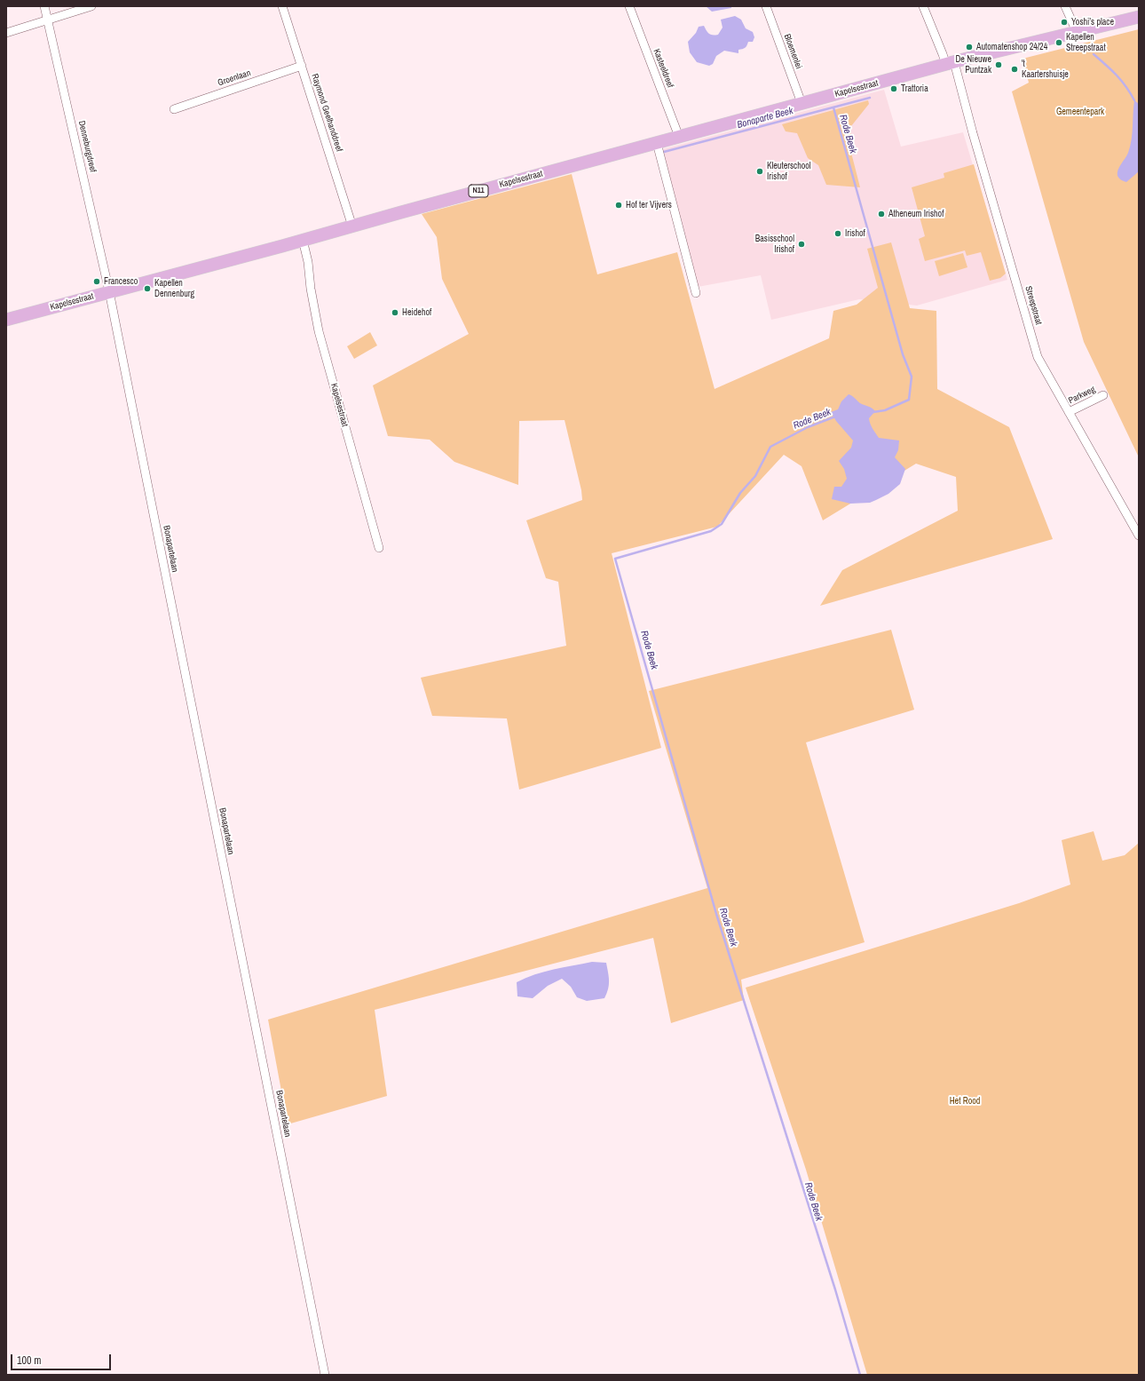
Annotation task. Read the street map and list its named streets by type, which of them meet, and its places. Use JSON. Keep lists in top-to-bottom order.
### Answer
{
  "streets": {
    "main road": ["Kapelsestraat", "N11"],
    "street": [
      "Bloemenlei",
      "Kasteeldreef",
      "Groenlaan",
      "Raymond Geelhanddreef",
      "Denneburgdreef",
      "Streepstraat",
      "Parkweg",
      "Bonapartelaan"
    ]
  },
  "crossings": [
    ["Bloemenlei", "Kapelsestraat"],
    ["Kasteeldreef", "Kapelsestraat"],
    ["Groenlaan", "Raymond Geelhanddreef"],
    ["Kapelsestraat", "Raymond Geelhanddreef"],
    ["Kapelsestraat", "Denneburgdreef"],
    ["Kapelsestraat", "N11"],
    ["Kapelsestraat", "Streepstraat"],
    ["Kapelsestraat", "Bonapartelaan"],
    ["Denneburgdreef", "Bonapartelaan"],
    ["Streepstraat", "Parkweg"]
  ],
  "water": ["Bonaparte Beek", "Rode Beek"],
  "parks": ["Gemeentepark", "Het Rood"],
  "places": [
    "Yoshi’s place",
    "Kapellen Streepstraat",
    "Automatenshop 24/24",
    "De Nieuwe Puntzak",
    "'t Kaartershuisje",
    "Trattoria",
    "Kleuterschool Irishof",
    "Hof ter Vijvers",
    "Atheneum Irishof",
    "Irishof",
    "Basisschool Irishof",
    "Francesco",
    "Kapellen Dennenburg",
    "Heidehof"
  ],
  "scale_bar": "100 m"
}
